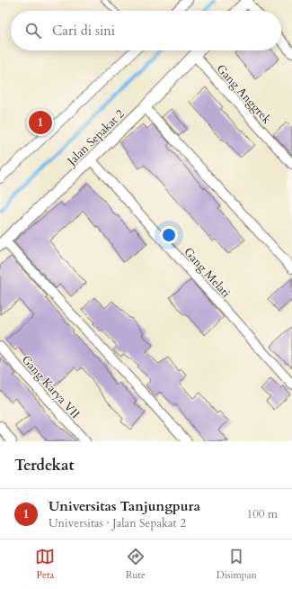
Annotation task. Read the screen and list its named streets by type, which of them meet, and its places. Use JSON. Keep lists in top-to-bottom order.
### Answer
{
  "streets": {
    "street": [
      "Gang Anggrek",
      "Jalan Sepakat 2",
      "Gang Melati",
      "Gang Karya VII"
    ]
  },
  "crossings": [
    ["Gang Anggrek", "Jalan Sepakat 2"],
    ["Jalan Sepakat 2", "Gang Melati"]
  ],
  "page": {
    "search": "Cari di sini",
    "pins": "1",
    "heading": "Terdekat",
    "list": [
      {
        "mark": "1",
        "name": "Universitas Tanjungpura",
        "note": "Universitas · Jalan Sepakat 2",
        "value": "100 m"
      }
    ],
    "nav": ["Peta", "Rute", "Disimpan"]
  }
}
